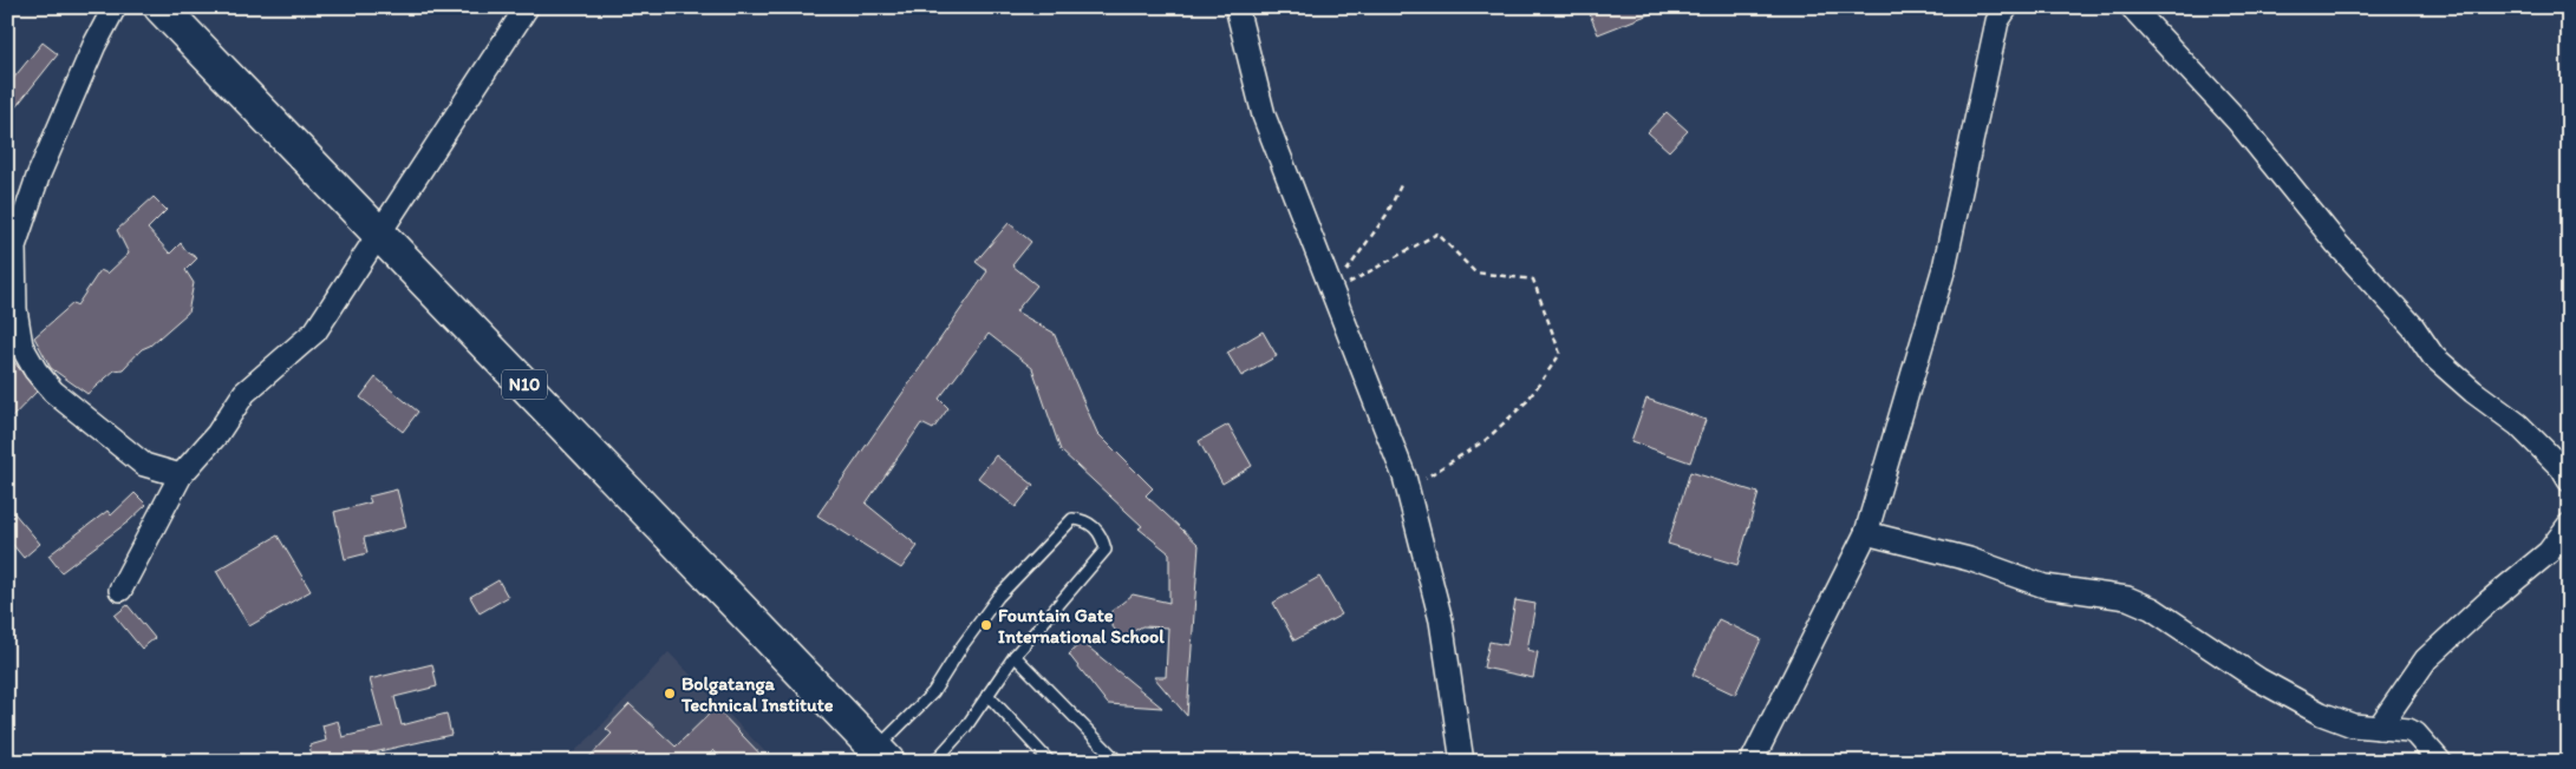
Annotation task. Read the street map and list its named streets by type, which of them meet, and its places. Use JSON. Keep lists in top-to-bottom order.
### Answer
{
  "streets": {
    "highway": ["N10"]
  },
  "places": ["Fountain Gate International School", "Bolgatanga Technical Institute"]
}
